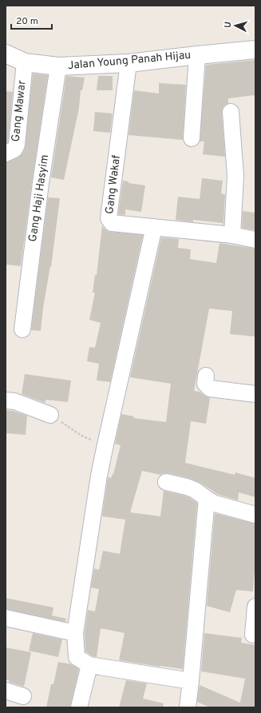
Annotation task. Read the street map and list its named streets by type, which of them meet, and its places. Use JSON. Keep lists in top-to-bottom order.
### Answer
{
  "streets": {
    "street": [
      "Jalan Young Panah Hijau",
      "Gang Mawar",
      "Gang Wakaf",
      "Gang Haji Hasyim"
    ]
  },
  "crossings": [
    ["Jalan Young Panah Hijau", "Gang Mawar"],
    ["Jalan Young Panah Hijau", "Gang Wakaf"],
    ["Jalan Young Panah Hijau", "Gang Haji Hasyim"]
  ],
  "scale_bar": "20 m",
  "north": "left"
}
